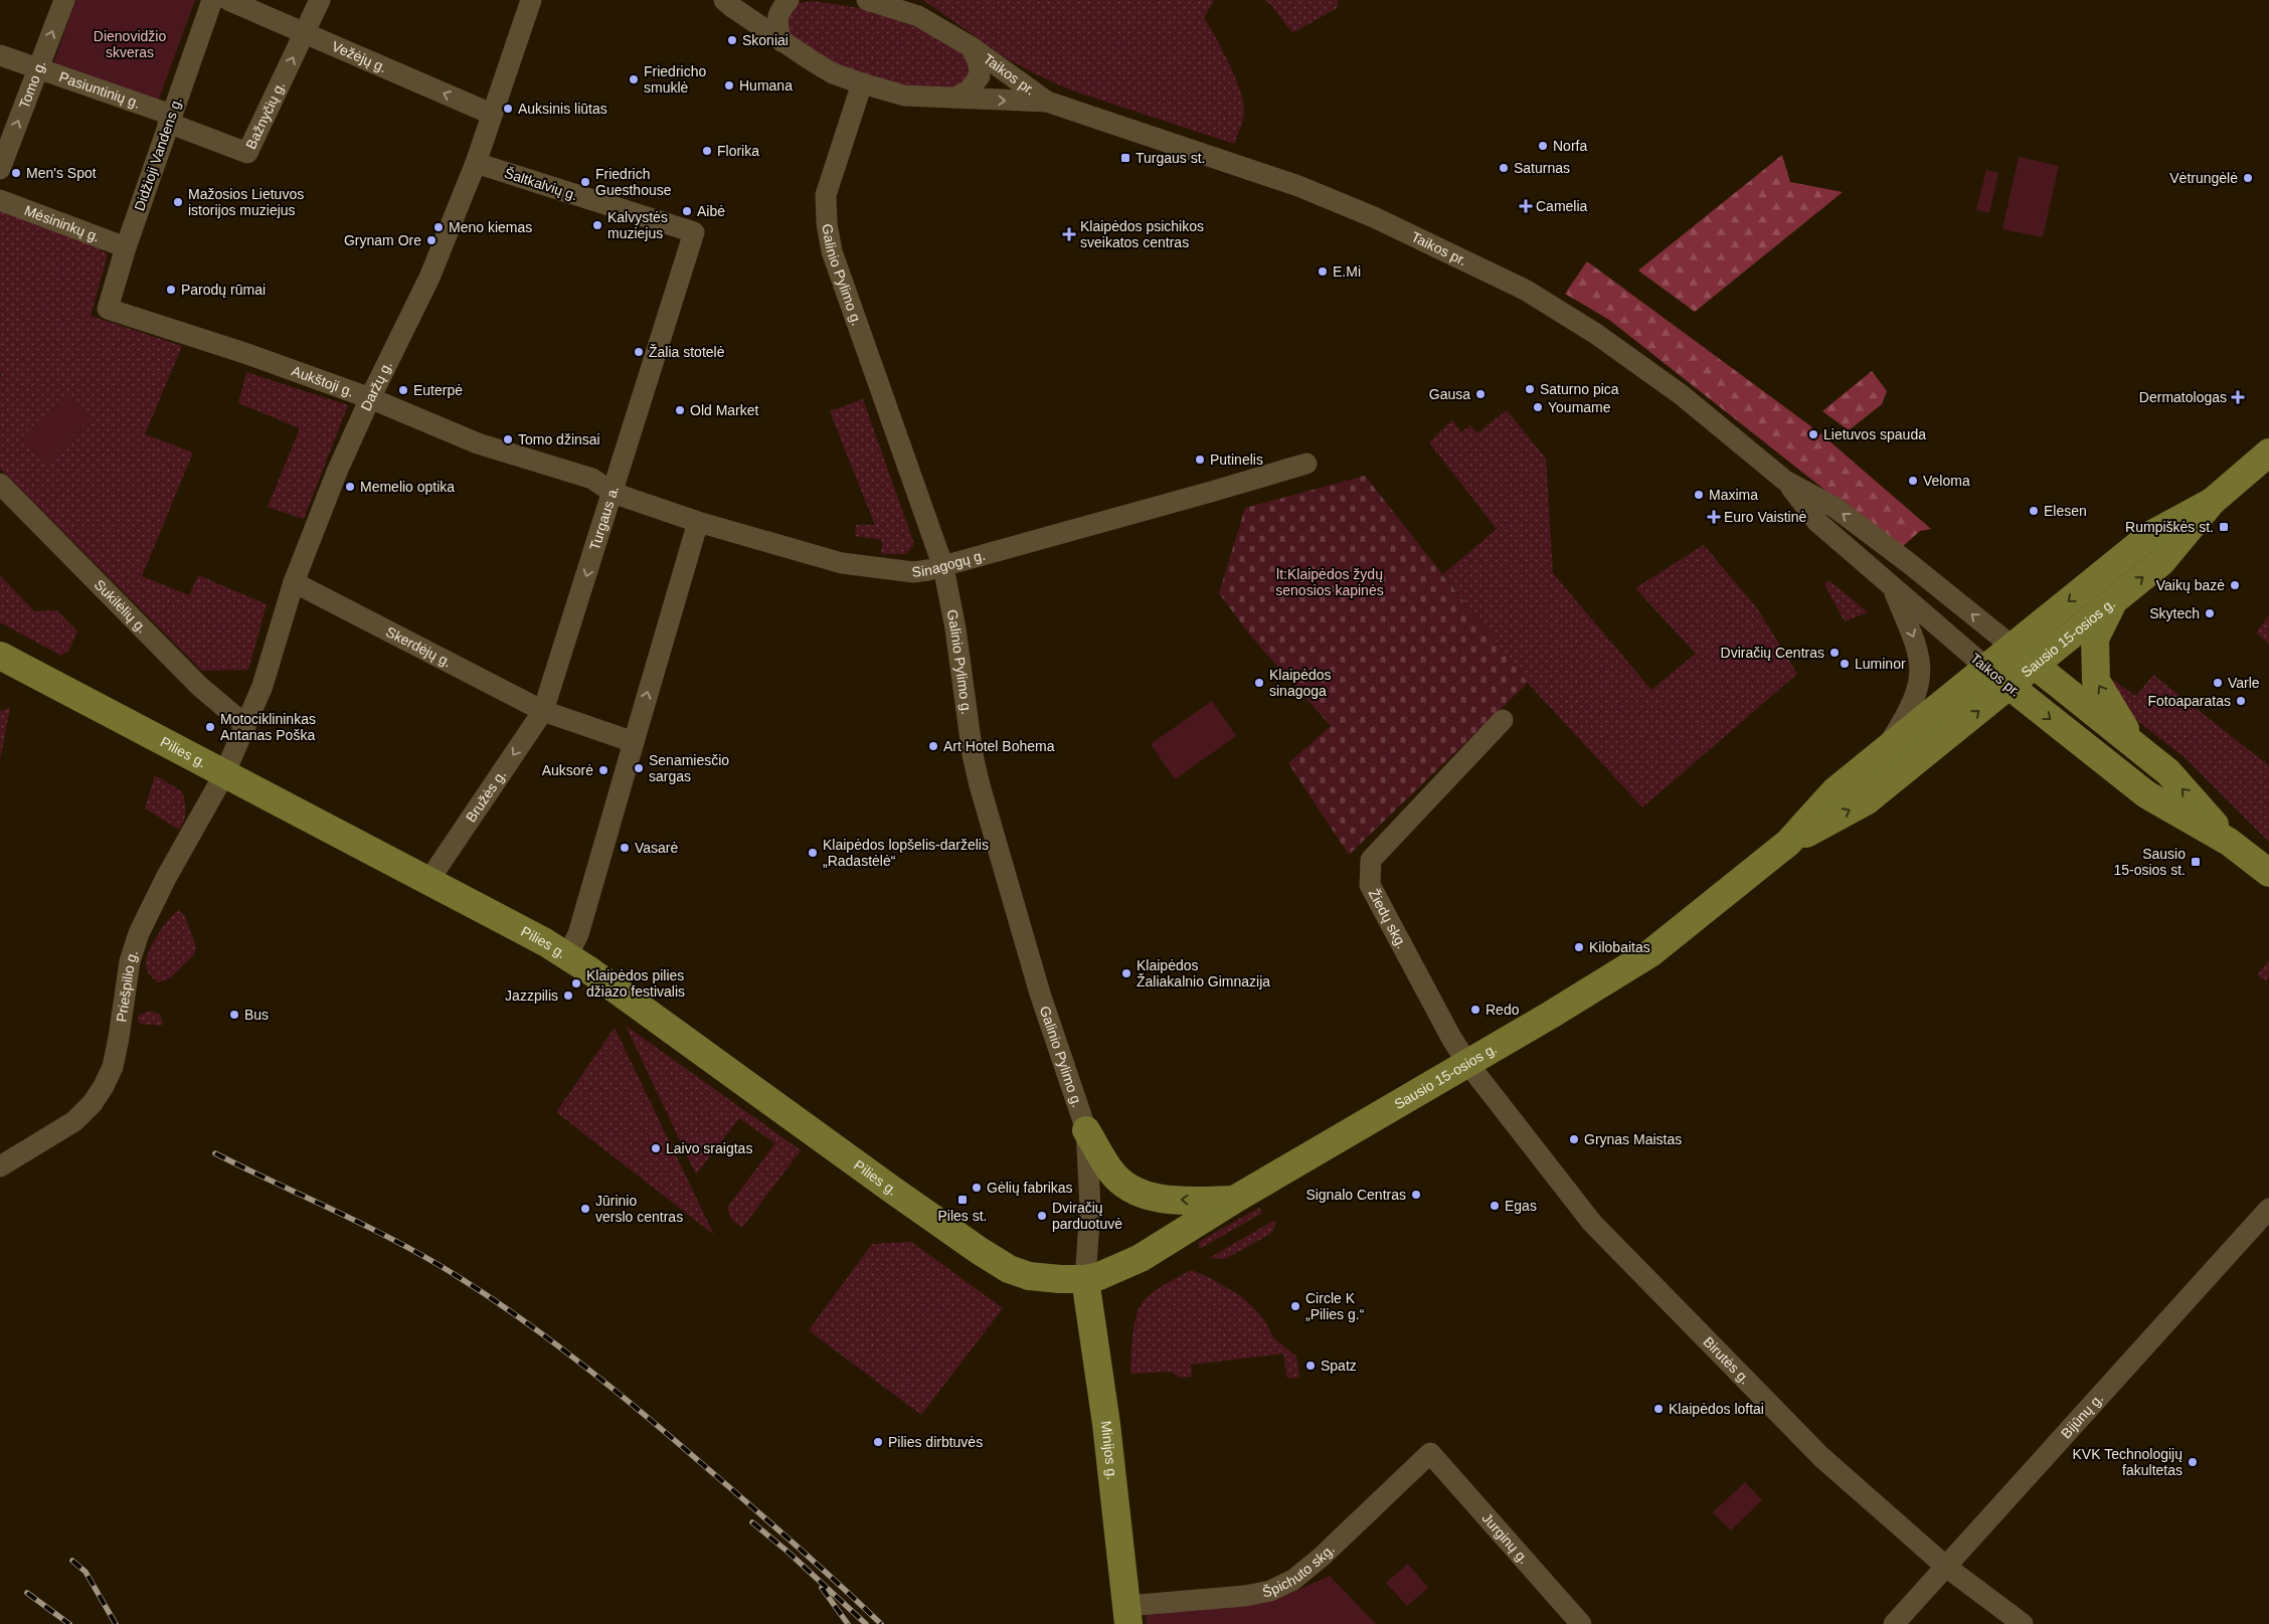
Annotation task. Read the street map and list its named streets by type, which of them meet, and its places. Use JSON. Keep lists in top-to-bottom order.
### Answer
{
  "streets": {
    "main road": [
      "Taikos pr.",
      "Sausio 15-osios g.",
      "Pilies g.",
      "Minijos g."
    ],
    "street": [
      "Vežėjų g.",
      "Tomo g.",
      "Pasiuntinių g.",
      "Bažnyčių g.",
      "Didžioji Vandens g.",
      "Šaltkalvių g.",
      "Mėsininkų g.",
      "Galinio Pylimo g.",
      "Aukštoji g.",
      "Daržų g.",
      "Turgaus a.",
      "Sinagogų g.",
      "Sukilėlių g.",
      "Skerdėjų g.",
      "Bružės g.",
      "Žiedų skg.",
      "Priešpilio g.",
      "Birutės g.",
      "Bijūnų g.",
      "Jurginų g.",
      "Špichuto skg."
    ]
  },
  "crossings": [
    ["Vežėjų g.", "Bažnyčių g."],
    ["Vežėjų g.", "Daržų g."],
    ["Taikos pr.", "Galinio Pylimo g."],
    ["Taikos pr.", "Sausio 15-osios g."],
    ["Tomo g.", "Pasiuntinių g."],
    ["Pasiuntinių g.", "Bažnyčių g."],
    ["Pasiuntinių g.", "Didžioji Vandens g."],
    ["Bažnyčių g.", "Didžioji Vandens g."],
    ["Didžioji Vandens g.", "Mėsininkų g."],
    ["Didžioji Vandens g.", "Aukštoji g."],
    ["Šaltkalvių g.", "Daržų g."],
    ["Šaltkalvių g.", "Turgaus a."],
    ["Galinio Pylimo g.", "Sinagogų g."],
    ["Galinio Pylimo g.", "Sausio 15-osios g."],
    ["Galinio Pylimo g.", "Pilies g."],
    ["Galinio Pylimo g.", "Minijos g."],
    ["Aukštoji g.", "Daržų g."],
    ["Aukštoji g.", "Sinagogų g."],
    ["Daržų g.", "Sukilėlių g."],
    ["Daržų g.", "Skerdėjų g."],
    ["Daržų g.", "Pilies g."],
    ["Daržų g.", "Priešpilio g."],
    ["Turgaus a.", "Sinagogų g."],
    ["Turgaus a.", "Skerdėjų g."],
    ["Turgaus a.", "Bružės g."],
    ["Sausio 15-osios g.", "Pilies g."],
    ["Sausio 15-osios g.", "Žiedų skg."],
    ["Sausio 15-osios g.", "Birutės g."],
    ["Sausio 15-osios g.", "Minijos g."],
    ["Skerdėjų g.", "Bružės g."],
    ["Pilies g.", "Bružės g."],
    ["Pilies g.", "Priešpilio g."],
    ["Pilies g.", "Minijos g."],
    ["Žiedų skg.", "Birutės g."],
    ["Birutės g.", "Bijūnų g."],
    ["Minijos g.", "Špichuto skg."],
    ["Jurginų g.", "Špichuto skg."]
  ],
  "one_way": ["Vežėjų g.", "Tomo g."],
  "parks": ["Dienovidžio skveras", "lt:Klaipėdos žydų senosios kapinės"],
  "places": {
    "other": [
      "Skoniai",
      "Friedricho smuklė",
      "Humana",
      "Auksinis liūtas",
      "Norfa",
      "Florika",
      "Saturnas",
      "Men's Spot",
      "Vėtrungėlė",
      "Friedrich Guesthouse",
      "Mažosios Lietuvos istorijos muziejus",
      "Aibė",
      "Kalvystės muziejus",
      "Meno kiemas",
      "Grynam Ore",
      "E.Mi",
      "Parodų rūmai",
      "Žalia stotelė",
      "Saturno pica",
      "Euterpė",
      "Gausa",
      "Youmame",
      "Old Market",
      "Lietuvos spauda",
      "Tomo džinsai",
      "Putinelis",
      "Veloma",
      "Memelio optika",
      "Maxima",
      "Elesen",
      "Vaikų bazė",
      "Skytech",
      "Dviračių Centras",
      "Luminor",
      "Klaipėdos sinagoga",
      "Varle",
      "Fotoaparatas",
      "Motociklininkas Antanas Poška",
      "Art Hotel Bohema",
      "Senamiesčio sargas",
      "Auksorė",
      "Vasarė",
      "Klaipėdos lopšelis-darželis „Radastėlė“",
      "Kilobaitas",
      "Klaipėdos Žaliakalnio Gimnazija",
      "Klaipėdos pilies džiazo festivalis",
      "Jazzpilis",
      "Redo",
      "Bus",
      "Grynas Maistas",
      "Laivo sraigtas",
      "Gėlių fabrikas",
      "Signalo Centras",
      "Egas",
      "Jūrinio verslo centras",
      "Dviračių parduotuvė",
      "Circle K „Pilies g.“",
      "Spatz",
      "Klaipėdos loftai",
      "Pilies dirbtuvės",
      "KVK Technologijų fakultetas"
    ],
    "transit": [
      "Turgaus st.",
      "Rumpiškės st.",
      "Sausio 15-osios st.",
      "Piles st."
    ],
    "health": [
      "Camelia",
      "Klaipėdos psichikos sveikatos centras",
      "Dermatologas",
      "Euro Vaistinė"
    ]
  }
}
